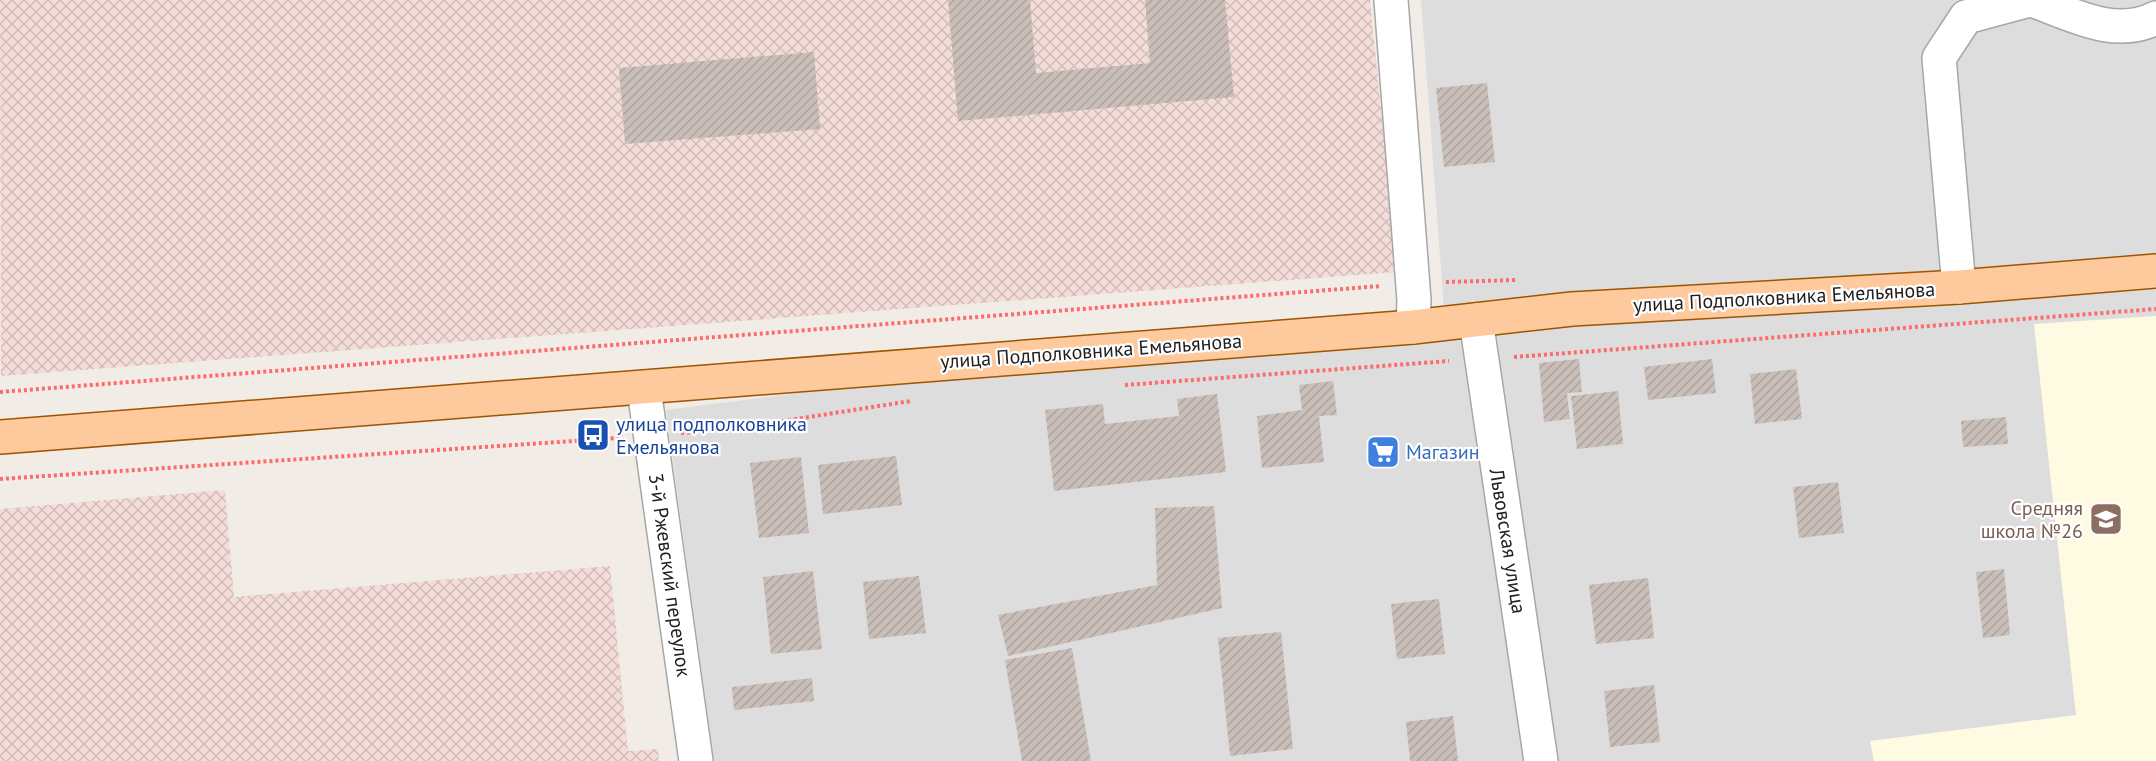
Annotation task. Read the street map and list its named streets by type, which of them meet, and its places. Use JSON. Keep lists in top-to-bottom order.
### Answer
{
  "streets": {
    "main road": ["улица Подполковника Емельянова"],
    "street": ["Львовская улица", "3-й Ржевский переулок"]
  },
  "crossings": [
    ["улица Подполковника Емельянова", "Львовская улица"],
    ["улица Подполковника Емельянова", "3-й Ржевский переулок"]
  ],
  "places": {
    "bus stop": ["улица подполковника Емельянова"],
    "supermarket": ["Магазин"],
    "school or university": ["Средняя школа №26"]
  }
}
